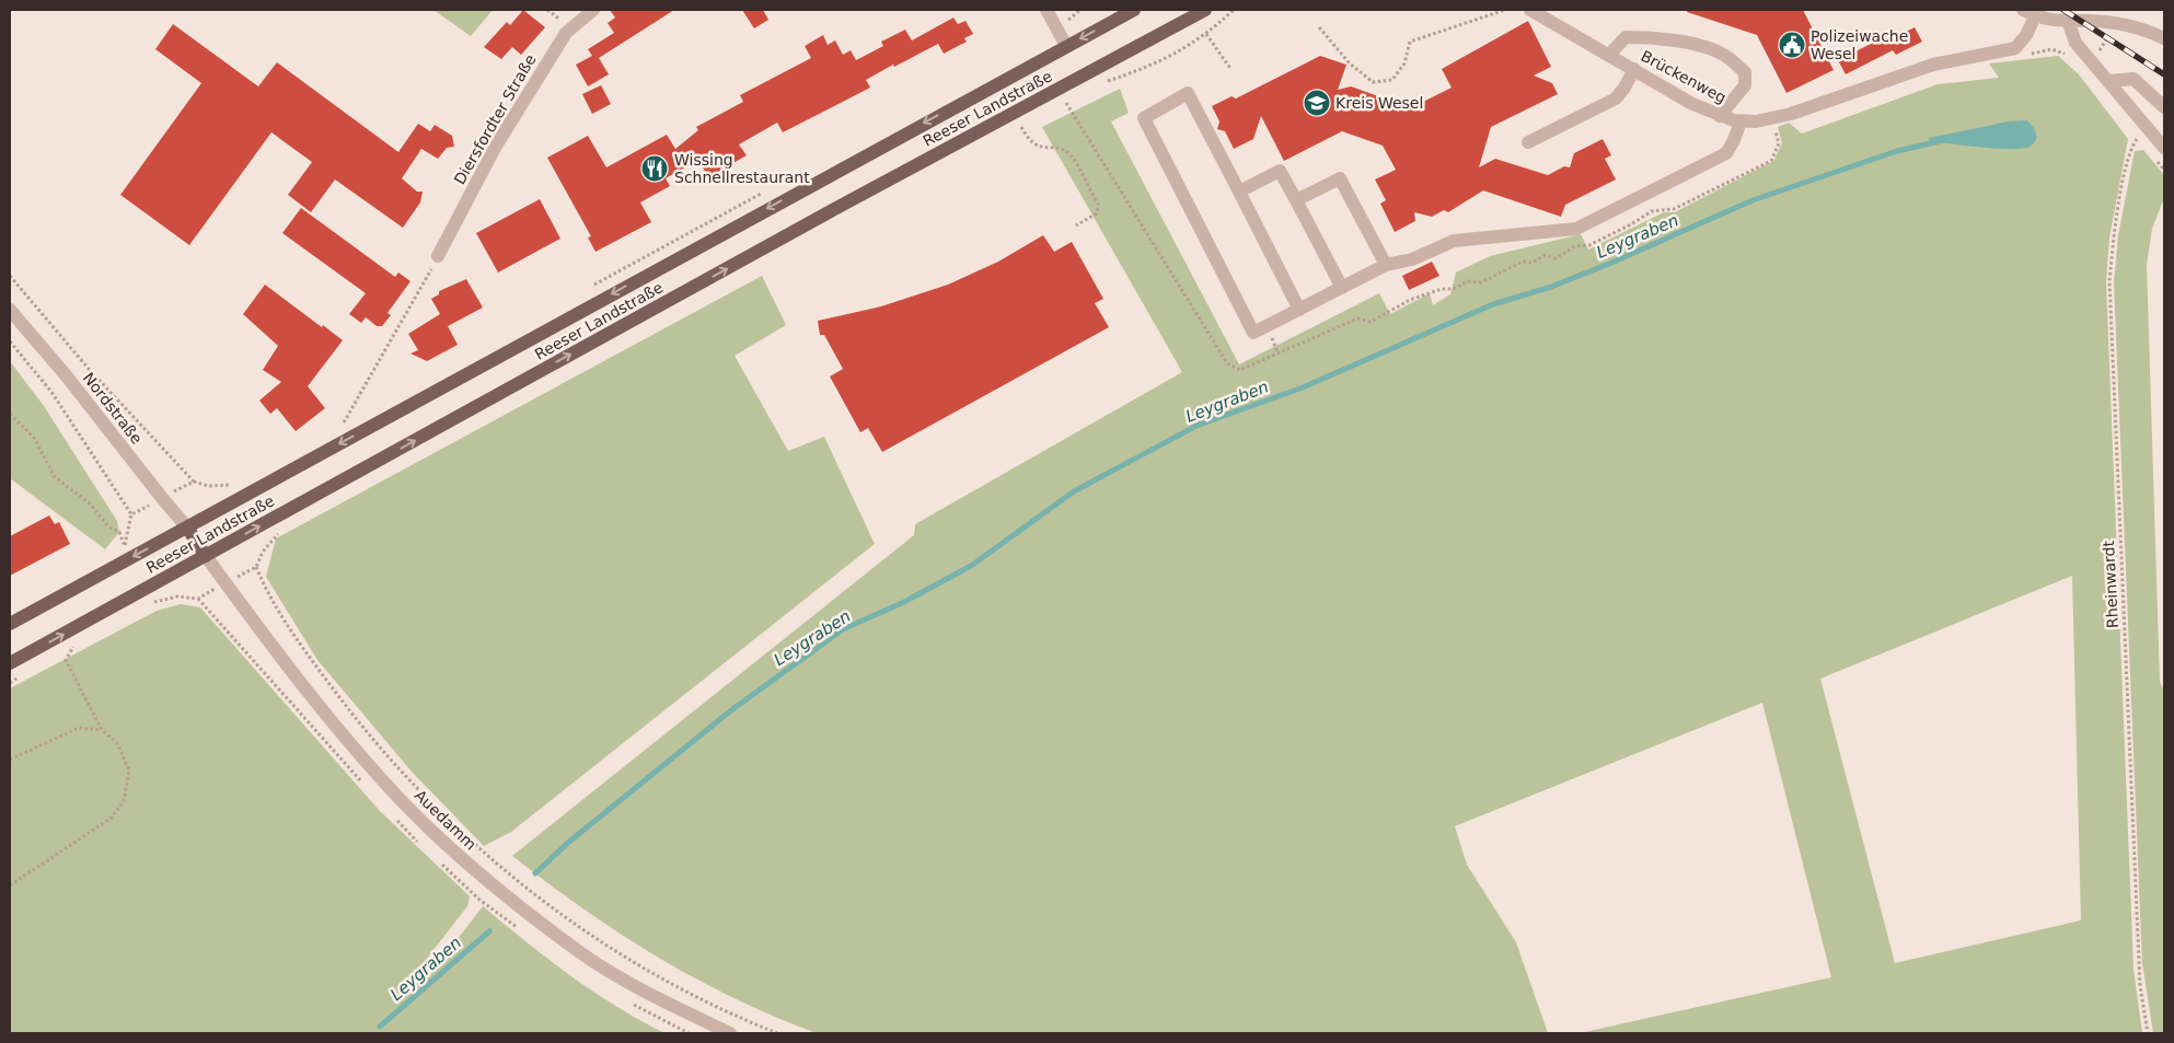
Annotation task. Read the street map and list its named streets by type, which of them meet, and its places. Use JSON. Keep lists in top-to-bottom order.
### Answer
{
  "streets": {
    "main road": ["Reeser Landstraße"],
    "street": [
      "Brückenweg",
      "Diersfordter Straße",
      "Nordstraße",
      "Auedamm"
    ],
    "path": ["Rheinwardt"]
  },
  "crossings": [
    ["Reeser Landstraße", "Nordstraße"],
    ["Reeser Landstraße", "Auedamm"]
  ],
  "water": ["Leygraben"],
  "places": {
    "public building": ["Polizeiwache Wesel"],
    "school or university": ["Kreis Wesel"],
    "restaurant": ["Wissing Schnellrestaurant"]
  }
}
